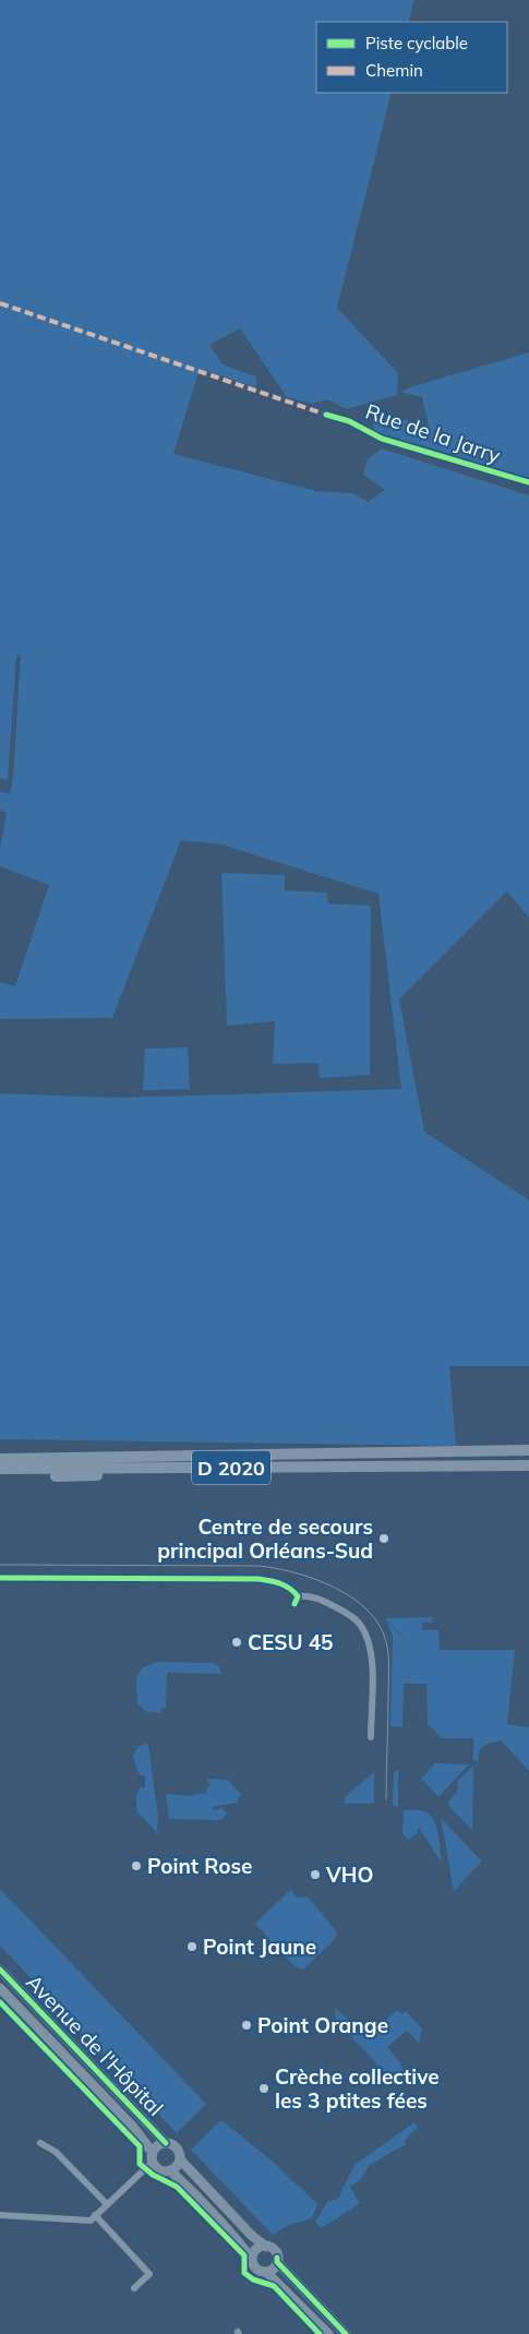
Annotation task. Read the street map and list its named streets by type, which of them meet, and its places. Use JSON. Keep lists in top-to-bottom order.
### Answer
{
  "streets": {
    "main road": ["D 2020"],
    "street": ["Rue de la Jarry", "Avenue de l'Hôpital"]
  },
  "places": [
    "Centre de secours principal Orléans-Sud",
    "CESU 45",
    "Point Rose",
    "VHO",
    "Point Jaune",
    "Point Orange",
    "Crèche collective les 3 ptites fées"
  ],
  "legend": ["Piste cyclable", "Chemin"]
}
